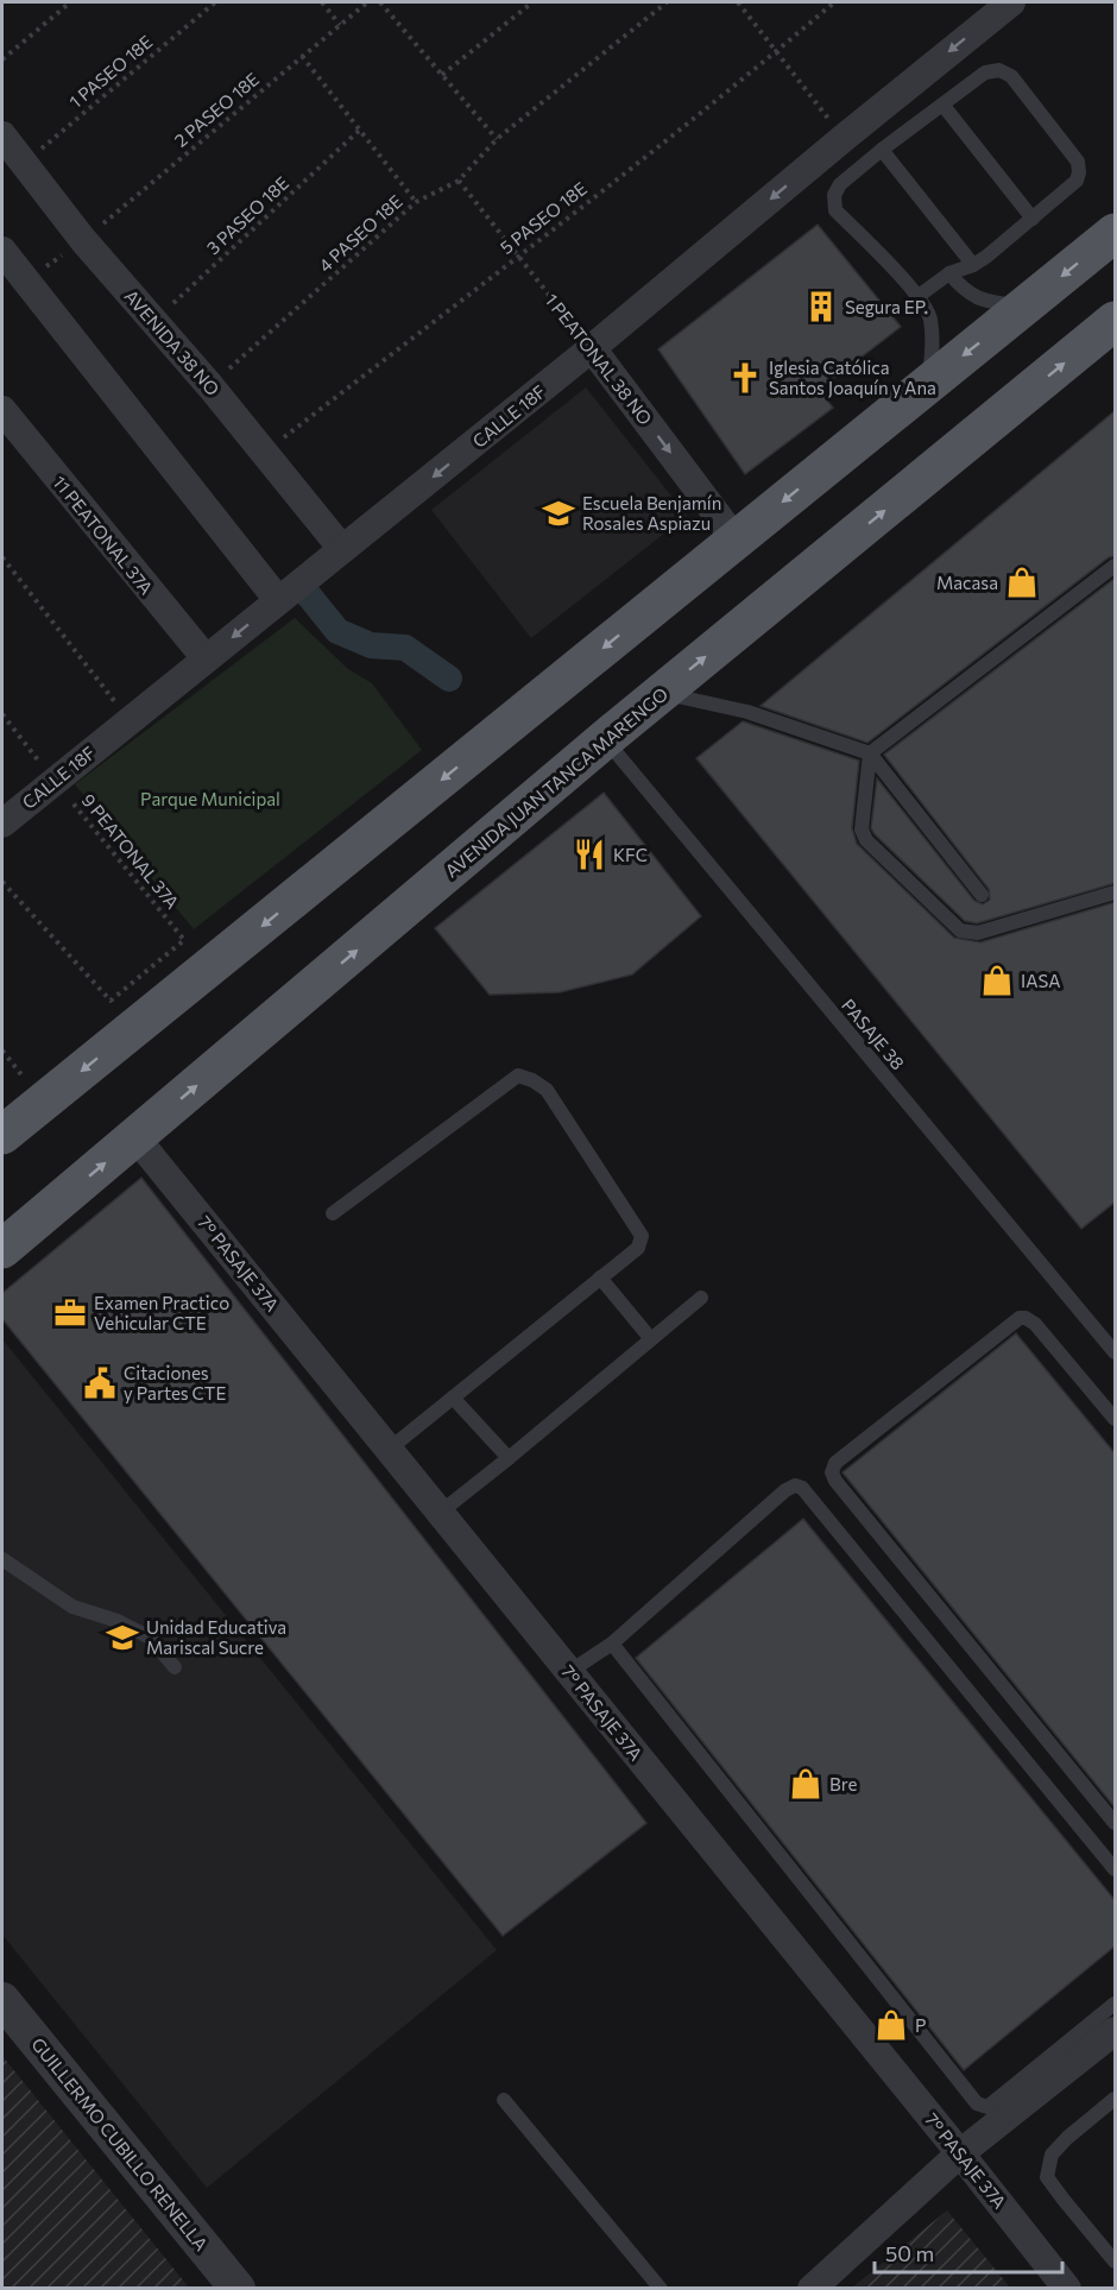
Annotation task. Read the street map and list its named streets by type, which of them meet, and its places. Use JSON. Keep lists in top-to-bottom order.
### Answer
{
  "streets": {
    "main road": ["AVENIDA JUAN TANCA MARENGO"],
    "street": [
      "AVENIDA 38 NO",
      "1 PEATONAL 38 NO",
      "CALLE 18F",
      "11 PEATONAL 37A",
      "7° PASAJE 37A",
      "GUILLERMO CUBILLO RENELLA"
    ],
    "lane": ["PASAJE 38"],
    "path": [
      "1 PASEO 18E",
      "2 PASEO 18E",
      "3 PASEO 18E",
      "5 PASEO 18E",
      "4 PASEO 18E",
      "9 PEATONAL 37A"
    ]
  },
  "crossings": [
    ["1 PASEO 18E", "AVENIDA 38 NO"],
    ["2 PASEO 18E", "AVENIDA 38 NO"],
    ["3 PASEO 18E", "AVENIDA 38 NO"],
    ["5 PASEO 18E", "AVENIDA 38 NO"],
    ["5 PASEO 18E", "1 PEATONAL 38 NO"],
    ["4 PASEO 18E", "AVENIDA 38 NO"],
    ["4 PASEO 18E", "1 PEATONAL 38 NO"],
    ["AVENIDA 38 NO", "CALLE 18F"],
    ["1 PEATONAL 38 NO", "CALLE 18F"],
    ["CALLE 18F", "11 PEATONAL 37A"],
    ["CALLE 18F", "9 PEATONAL 37A"],
    ["AVENIDA JUAN TANCA MARENGO", "PASAJE 38"],
    ["AVENIDA JUAN TANCA MARENGO", "7° PASAJE 37A"]
  ],
  "one_way": ["1 PEATONAL 38 NO", "CALLE 18F"],
  "parks": ["Parque Municipal"],
  "places": {
    "building": ["Segura EP."],
    "church": ["Iglesia Católica Santos Joaquín y Ana"],
    "school or university": ["Escuela Benjamín Rosales Aspiazu", "Unidad Educativa Mariscal Sucre"],
    "shop": [
      "Macasa",
      "IASA",
      "Bre",
      "P"
    ],
    "restaurant": ["KFC"],
    "office": ["Examen Practico Vehicular CTE"],
    "public building": ["Citaciones y Partes CTE"]
  },
  "scale_bar": "50 m"
}
